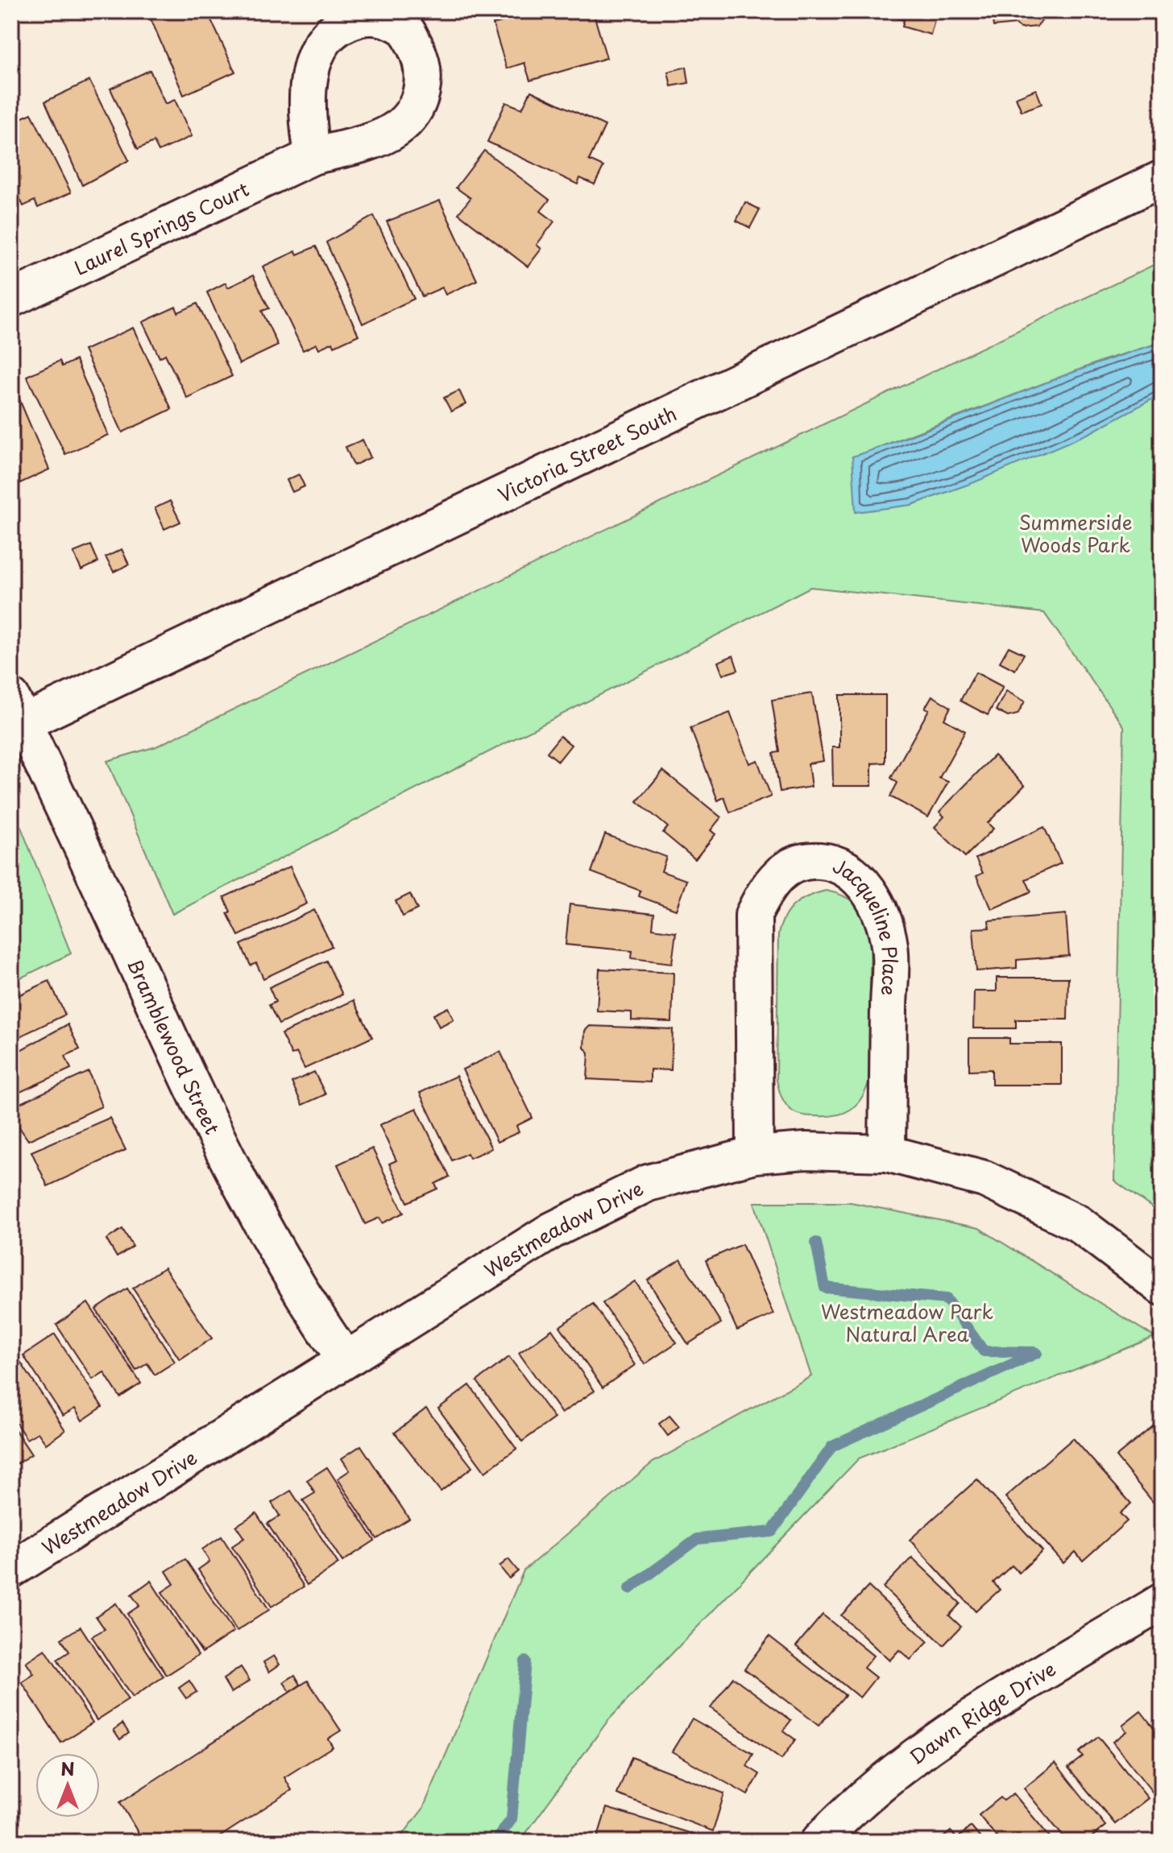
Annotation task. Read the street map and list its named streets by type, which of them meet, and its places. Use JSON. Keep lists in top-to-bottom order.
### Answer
{
  "streets": {
    "street": [
      "Laurel Springs Court",
      "Victoria Street South",
      "Jacqueline Place",
      "Bramblewood Street",
      "Westmeadow Drive",
      "Dawn Ridge Drive"
    ]
  },
  "crossings": [
    ["Victoria Street South", "Bramblewood Street"],
    ["Jacqueline Place", "Westmeadow Drive"],
    ["Bramblewood Street", "Westmeadow Drive"]
  ],
  "parks": ["Summerside Woods Park", "Westmeadow Park Natural Area"],
  "north": "top"
}
